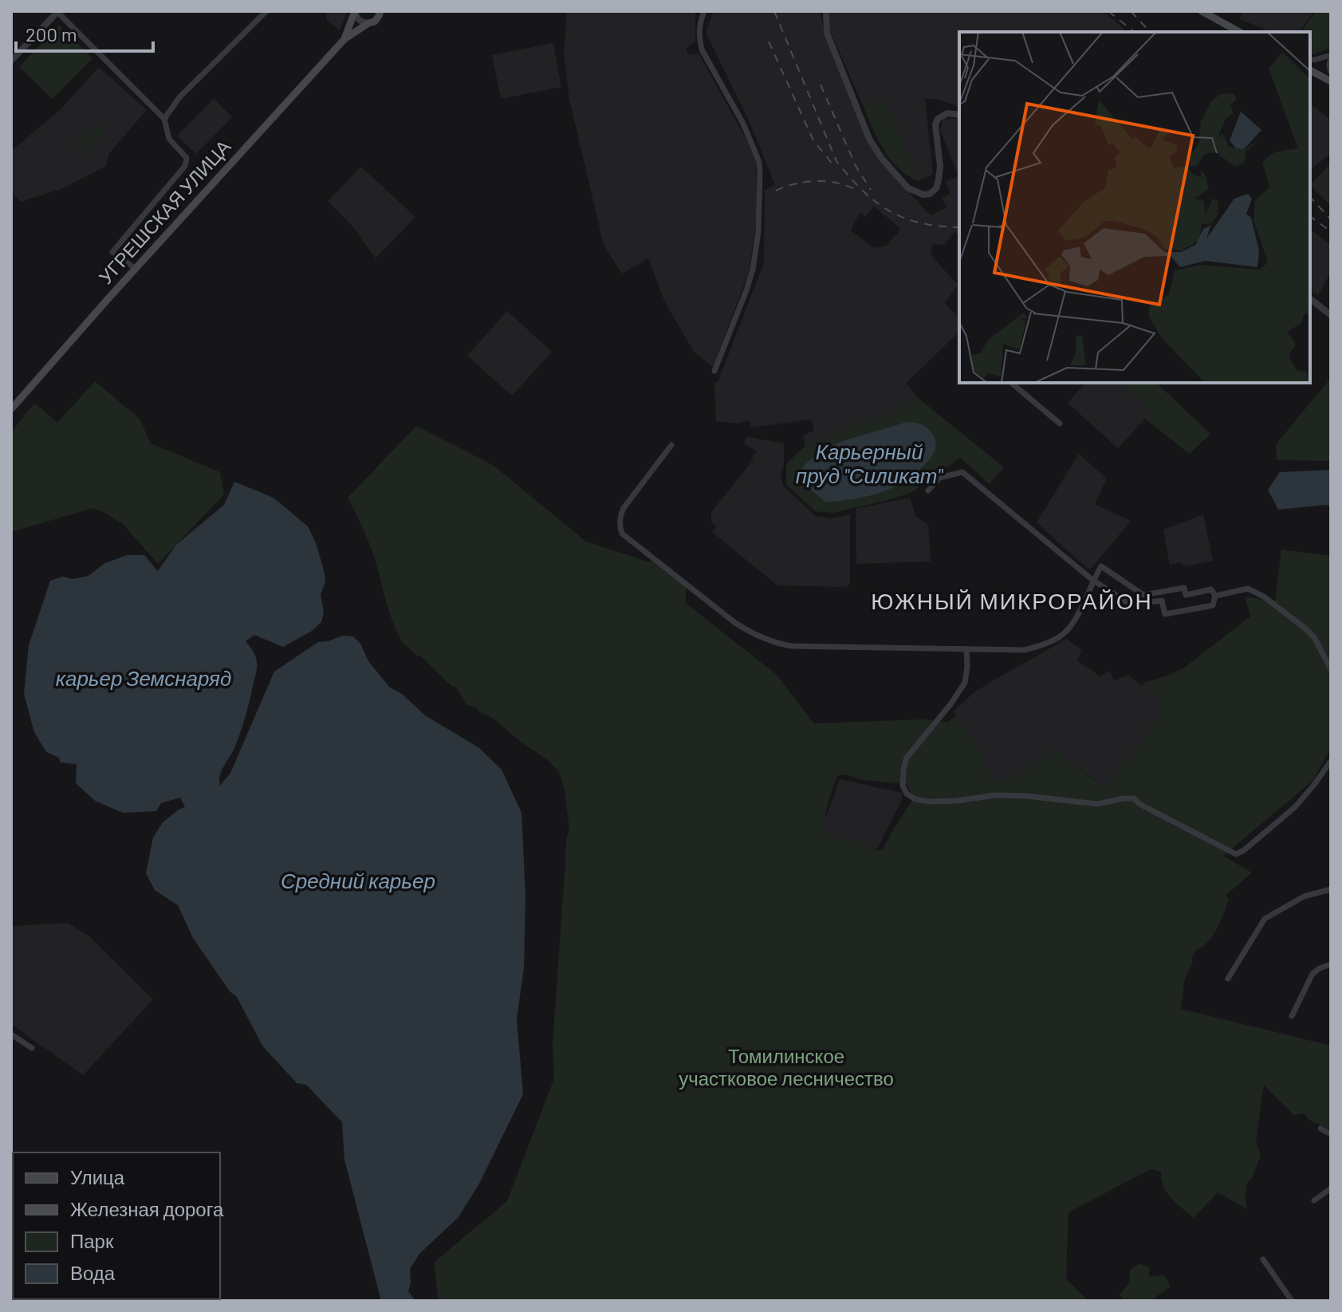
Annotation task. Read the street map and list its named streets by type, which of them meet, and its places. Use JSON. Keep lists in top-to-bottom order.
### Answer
{
  "streets": {
    "main road": ["УГРЕШСКАЯ УЛИЦА"]
  },
  "districts": ["ЮЖНЫЙ МИКРОРАЙОН"],
  "water": ["Карьерный пруд \"Силикат\"", "карьер Земснаряд", "Средний карьер"],
  "parks": ["Томилинское участковое лесничество"],
  "legend": [
    "Улица",
    "Железная дорога",
    "Парк",
    "Вода"
  ],
  "scale_bar": "200 m"
}
